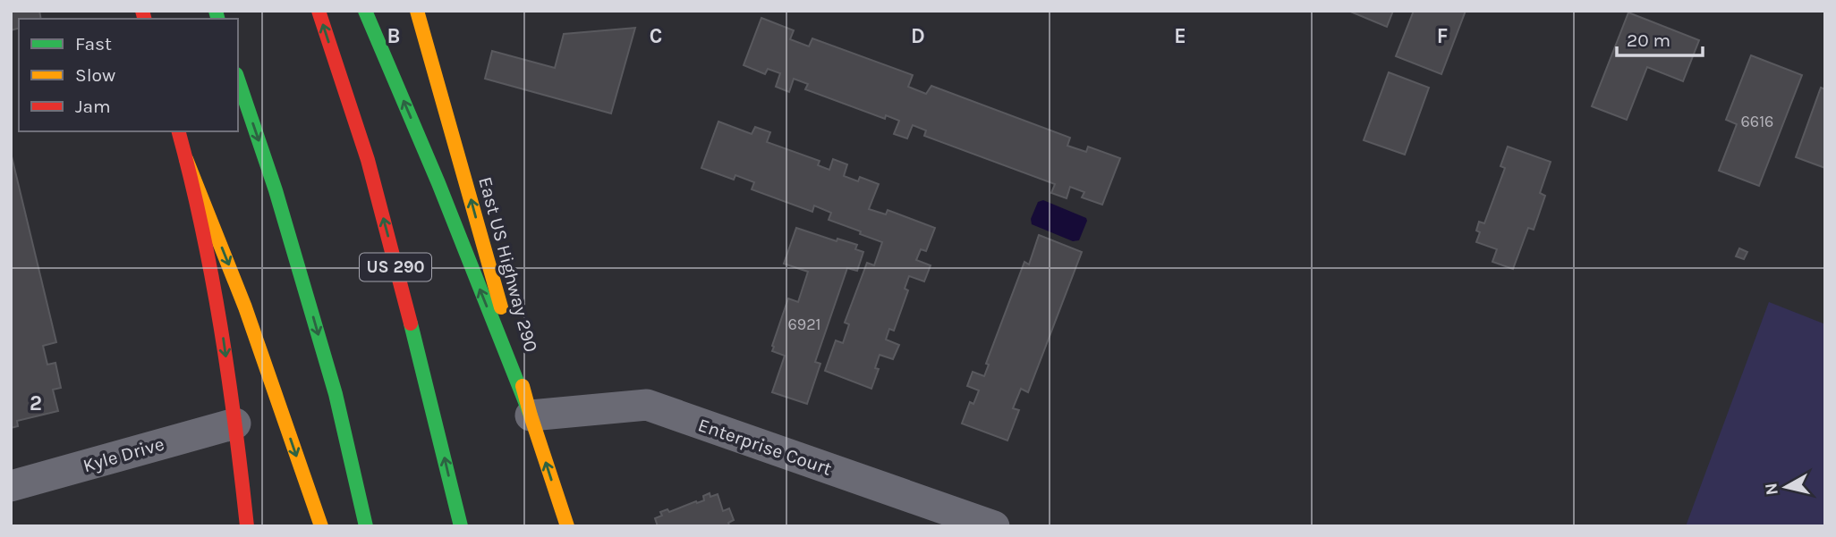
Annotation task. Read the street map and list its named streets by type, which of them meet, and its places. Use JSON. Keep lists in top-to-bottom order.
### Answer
{
  "streets": {
    "main road": ["East US Highway 290", "US 290"],
    "street": ["Enterprise Court", "Kyle Drive"]
  },
  "crossings": [
    ["East US Highway 290", "Enterprise Court"]
  ],
  "house_numbers": ["6616", "6921"],
  "legend": ["Fast", "Slow", "Jam"],
  "scale_bar": "20 m",
  "north": "left",
  "grid": {
    "columns": [
      "B",
      "C",
      "D",
      "E",
      "F"
    ],
    "rows": ["2"]
  }
}
